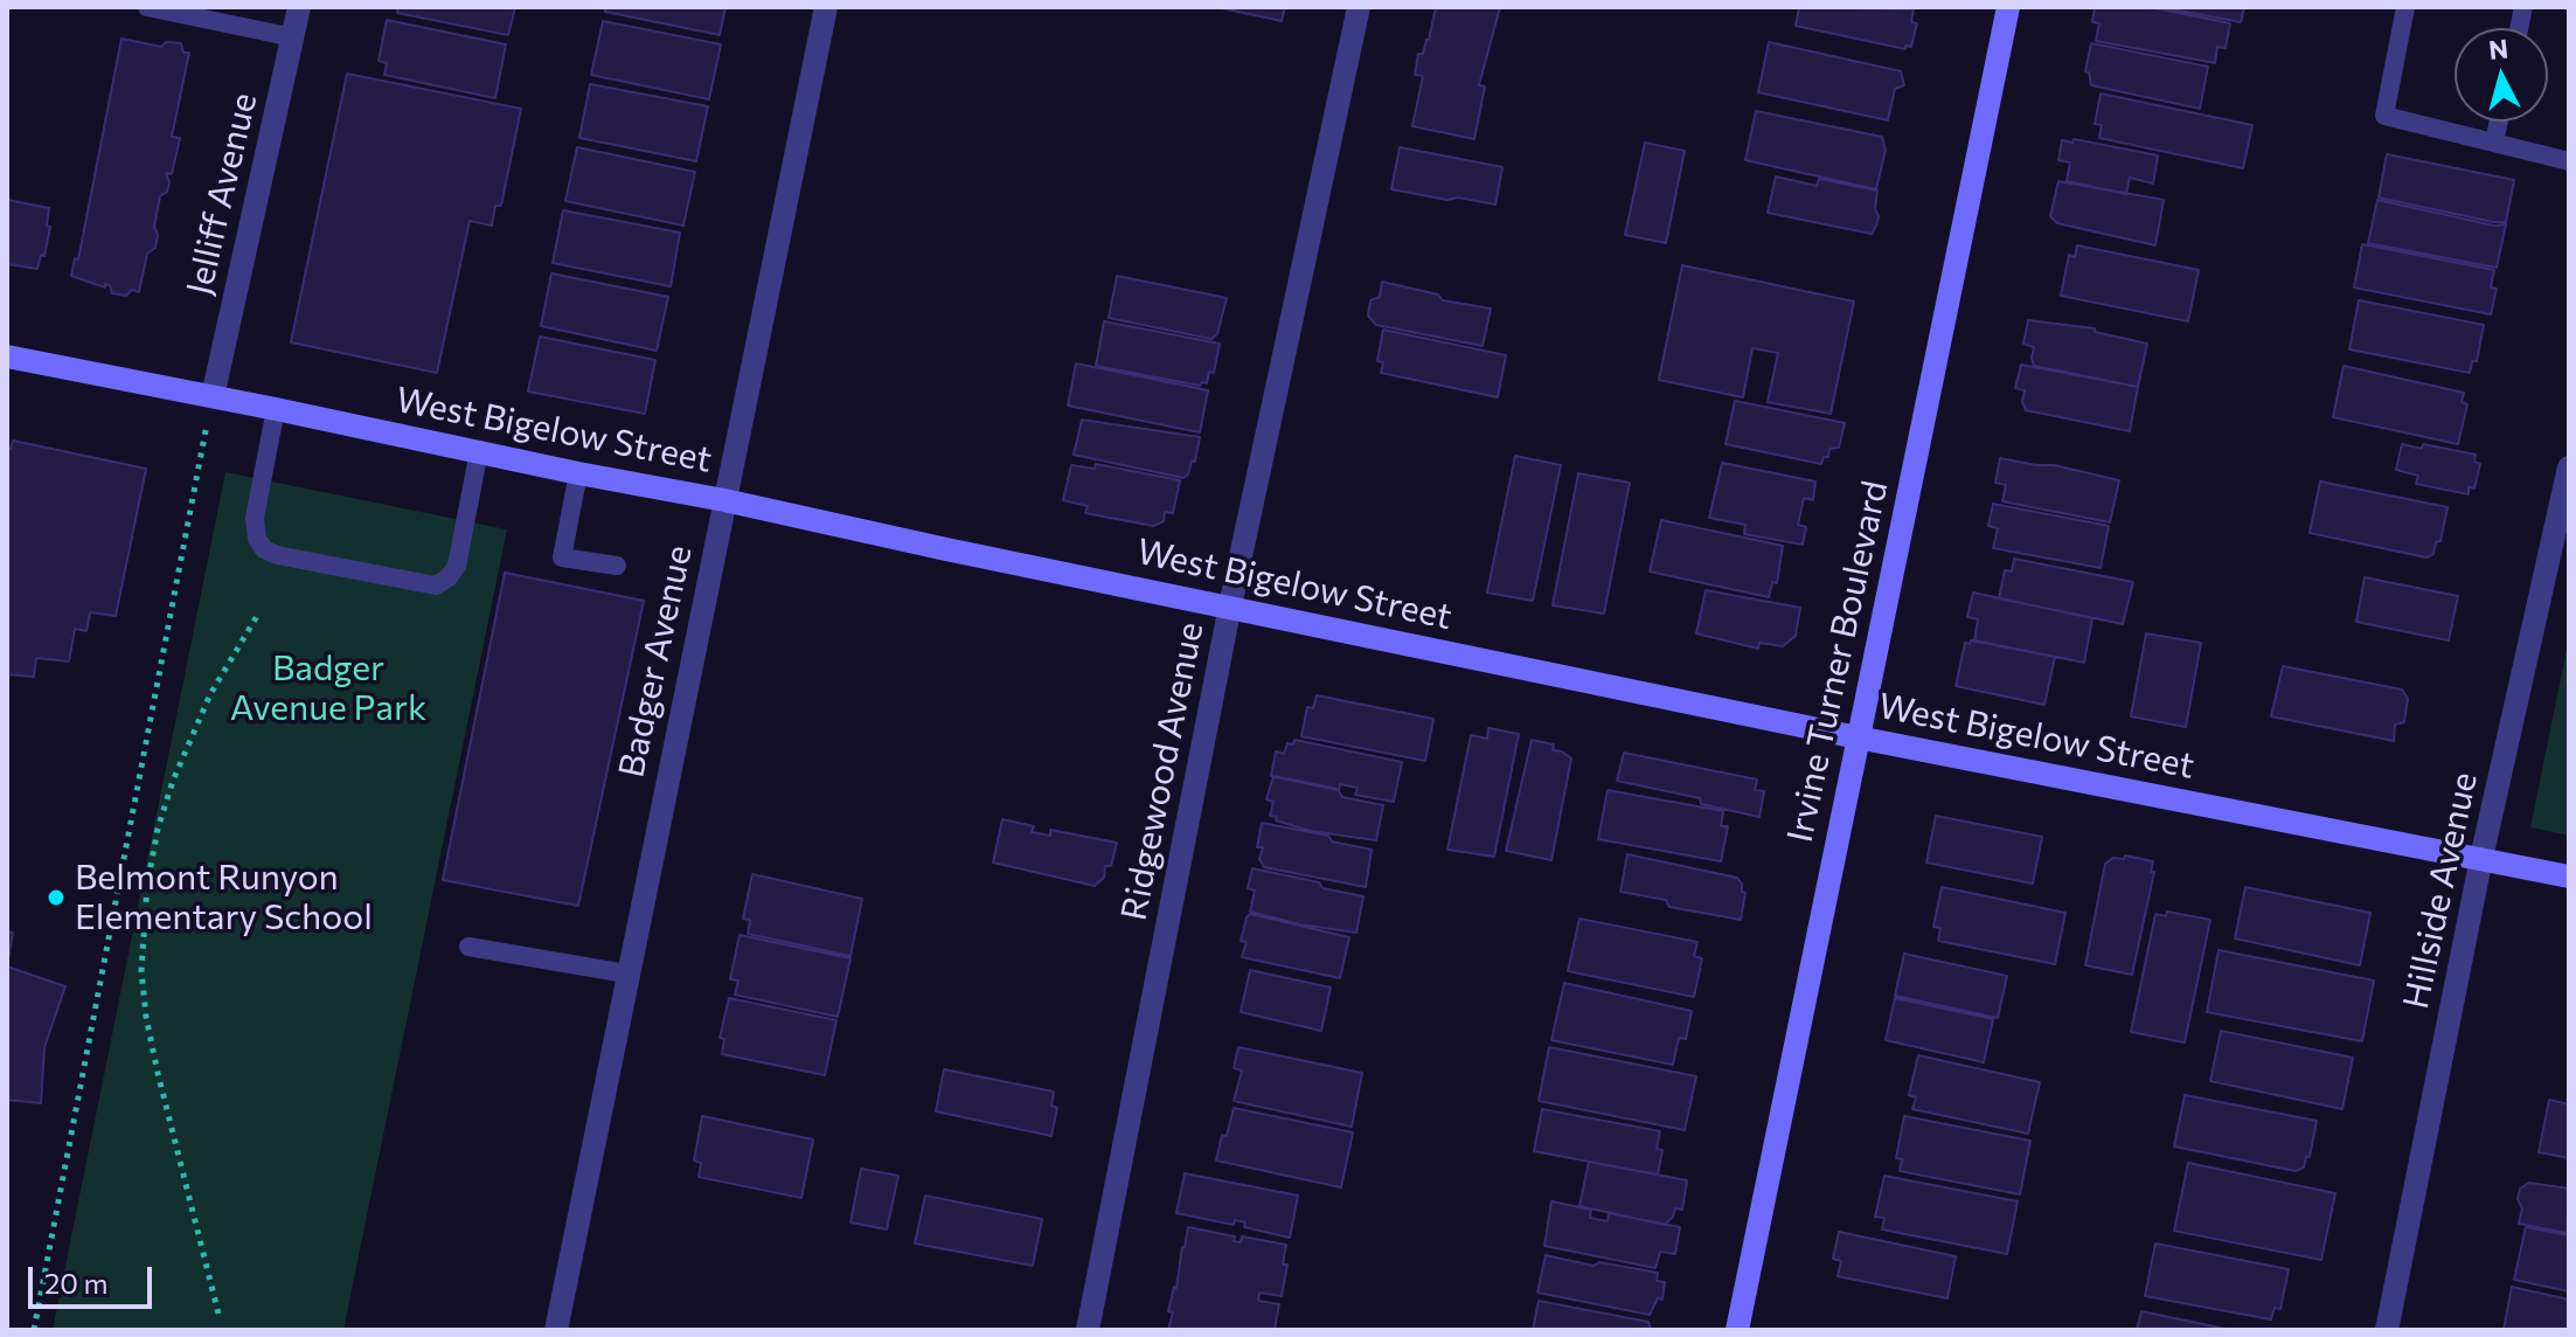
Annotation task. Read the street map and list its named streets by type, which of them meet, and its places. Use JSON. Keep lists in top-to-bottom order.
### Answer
{
  "streets": {
    "street": [
      "Jelliff Avenue",
      "West Bigelow Street",
      "Badger Avenue",
      "Irvine Turner Boulevard",
      "Ridgewood Avenue",
      "Hillside Avenue"
    ]
  },
  "crossings": [
    ["Jelliff Avenue", "West Bigelow Street"],
    ["West Bigelow Street", "Badger Avenue"],
    ["West Bigelow Street", "Irvine Turner Boulevard"],
    ["West Bigelow Street", "Ridgewood Avenue"],
    ["West Bigelow Street", "Hillside Avenue"]
  ],
  "parks": ["Badger Avenue Park"],
  "places": ["Belmont Runyon Elementary School"],
  "scale_bar": "20 m",
  "north": "top"
}
